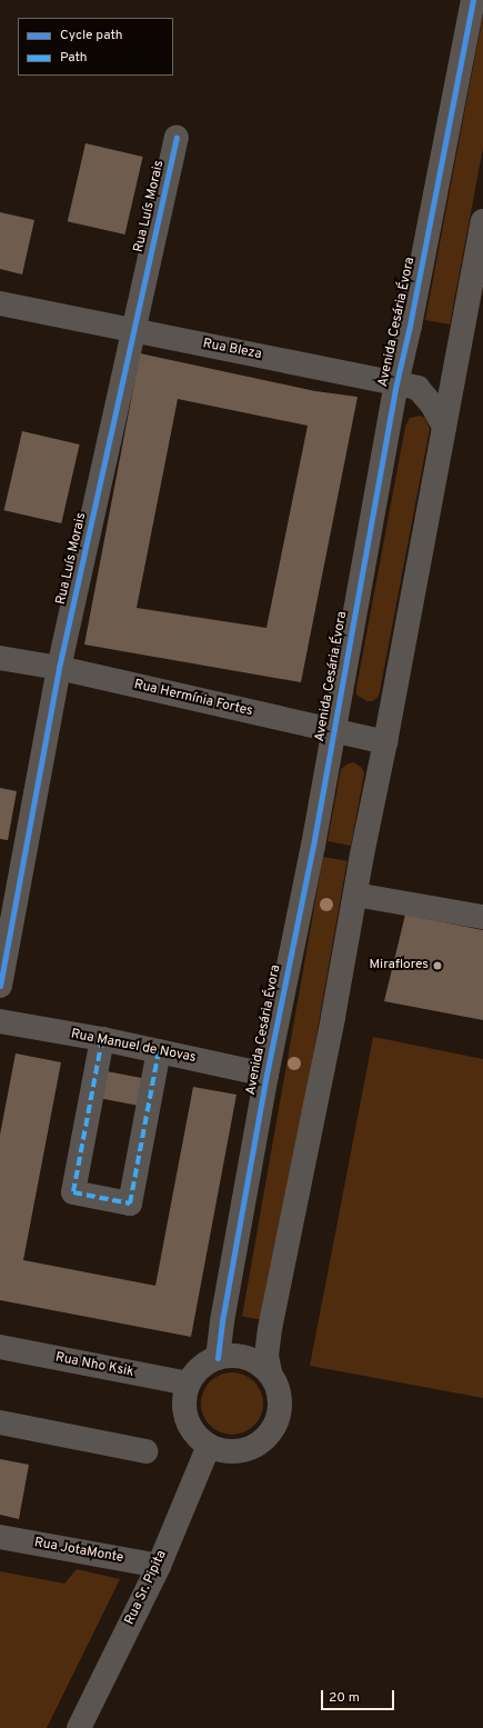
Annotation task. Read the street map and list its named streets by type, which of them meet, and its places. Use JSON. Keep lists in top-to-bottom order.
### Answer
{
  "streets": {
    "street": [
      "Rua Luís Morais",
      "Avenida Cesária Évora",
      "Rua Bleza",
      "Rua Hermínia Fortes",
      "Rua Manuel de Novas",
      "Rua Nho Ksik",
      "Rua JotaMonte",
      "Rua Sr. Pipita"
    ]
  },
  "crossings": [
    ["Rua Luís Morais", "Rua Bleza"],
    ["Rua Luís Morais", "Rua Hermínia Fortes"],
    ["Avenida Cesária Évora", "Rua Bleza"],
    ["Avenida Cesária Évora", "Rua Hermínia Fortes"],
    ["Avenida Cesária Évora", "Rua Manuel de Novas"],
    ["Avenida Cesária Évora", "Rua Nho Ksik"],
    ["Avenida Cesária Évora", "Rua Sr. Pipita"],
    ["Rua Nho Ksik", "Rua Sr. Pipita"],
    ["Rua JotaMonte", "Rua Sr. Pipita"]
  ],
  "places": ["Miraflores"],
  "legend": ["Cycle path", "Path"],
  "scale_bar": "20 m"
}
